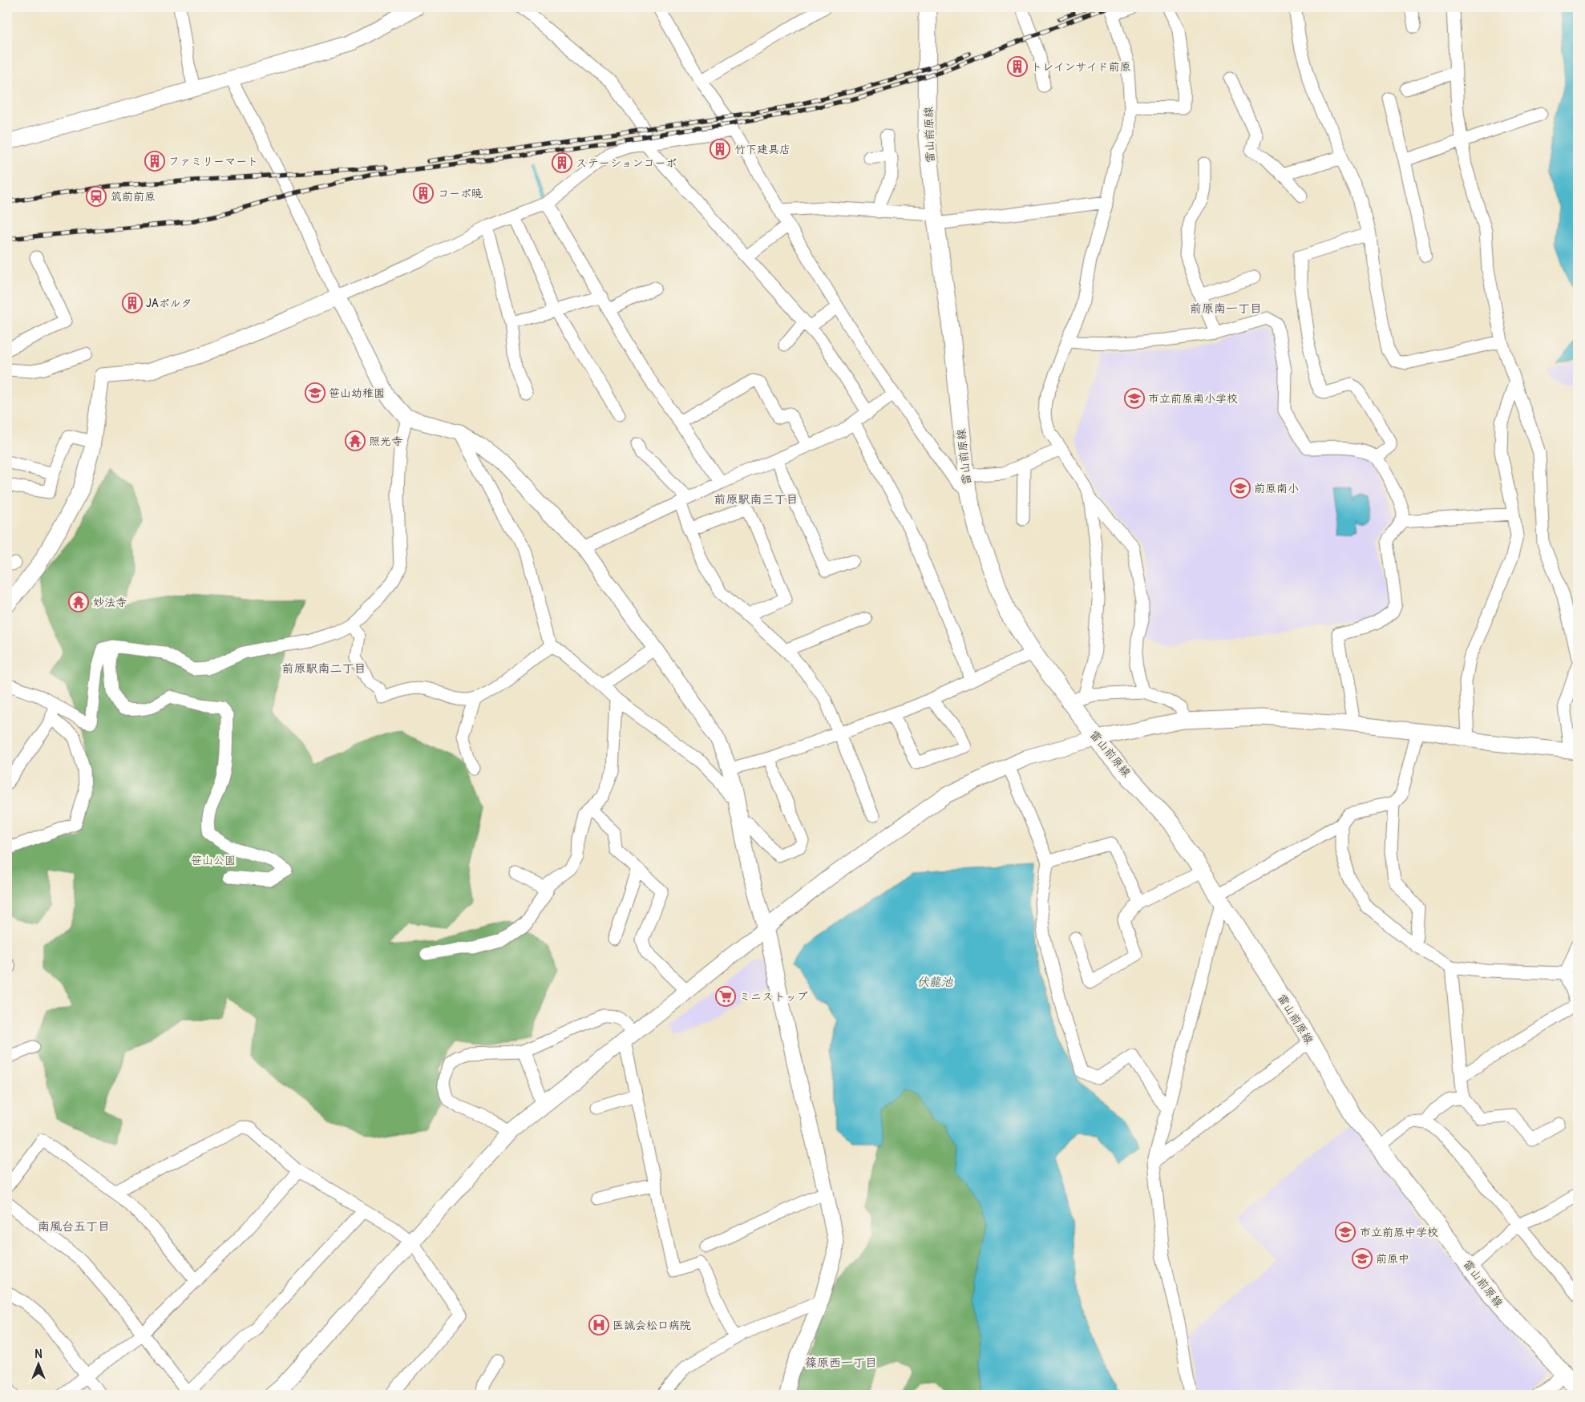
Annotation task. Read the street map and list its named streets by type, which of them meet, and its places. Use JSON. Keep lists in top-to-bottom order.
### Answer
{
  "streets": {
    "main road": ["雷山前原線"]
  },
  "districts": [
    "前原南一丁目",
    "前原駅南三丁目",
    "前原駅南二丁目",
    "南風台五丁目",
    "篠原西一丁目"
  ],
  "water": ["伏龍池"],
  "parks": ["笹山公園"],
  "places": {
    "building": [
      "トレインサイド前原",
      "竹下建具店",
      "ファミリーマート",
      "ステーションコーポ",
      "コーポ暁",
      "JAポルタ"
    ],
    "station": ["筑前前原"],
    "school or university": [
      "笹山幼稚園",
      "市立前原南小学校",
      "前原南小",
      "市立前原中学校",
      "前原中"
    ],
    "temple": ["照光寺", "妙法寺"],
    "supermarket": ["ミニストップ"],
    "hospital": ["医誠会松口病院"]
  },
  "north": "top"
}
